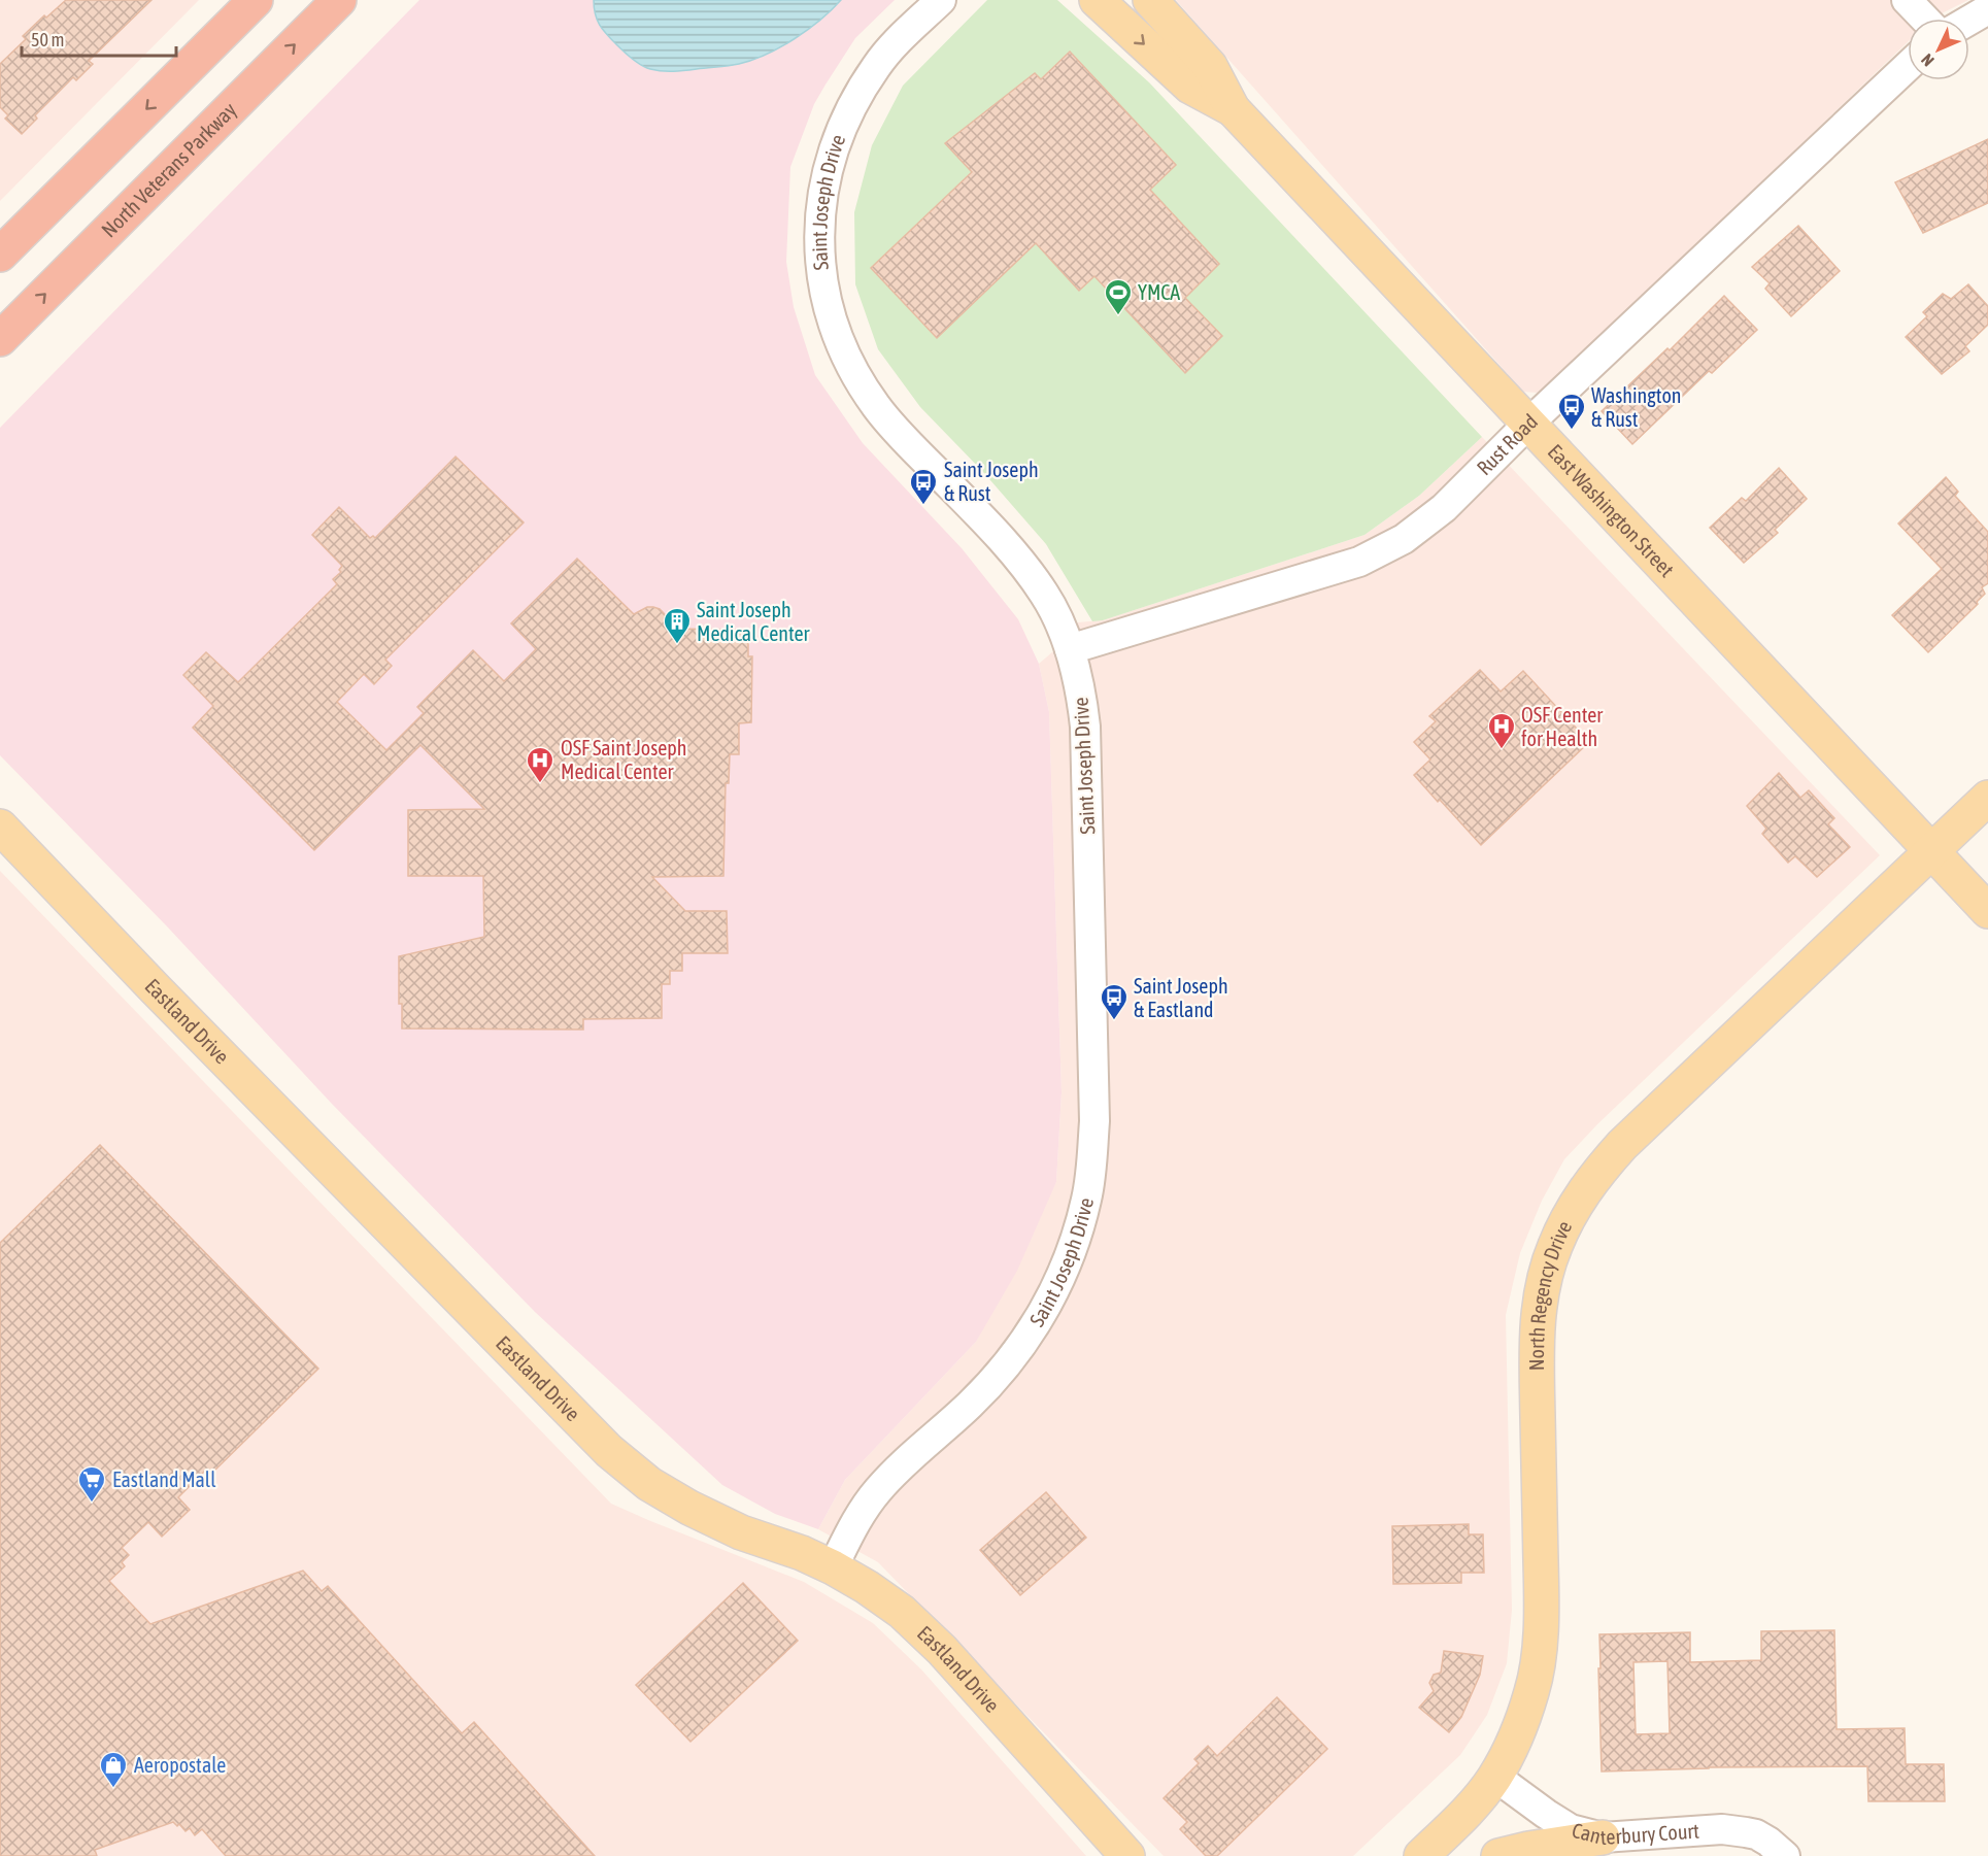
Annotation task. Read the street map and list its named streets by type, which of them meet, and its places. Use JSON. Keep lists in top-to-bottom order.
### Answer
{
  "streets": {
    "highway": ["North Veterans Parkway"],
    "main road": ["East Washington Street", "Eastland Drive", "North Regency Drive"],
    "street": ["Saint Joseph Drive", "Rust Road", "Canterbury Court"]
  },
  "crossings": [
    ["Saint Joseph Drive", "Rust Road"],
    ["Saint Joseph Drive", "Eastland Drive"],
    ["Rust Road", "East Washington Street"],
    ["East Washington Street", "North Regency Drive"],
    ["North Regency Drive", "Canterbury Court"]
  ],
  "places": {
    "sports": ["YMCA"],
    "bus stop": ["Washington & Rust", "Saint Joseph & Rust", "Saint Joseph & Eastland"],
    "building": ["Saint Joseph Medical Center"],
    "hospital": ["OSF Center for Health", "OSF Saint Joseph Medical Center"],
    "supermarket": ["Eastland Mall"],
    "shop": ["Aeropostale"]
  },
  "scale_bar": "50 m",
  "north": "bottom left"
}
